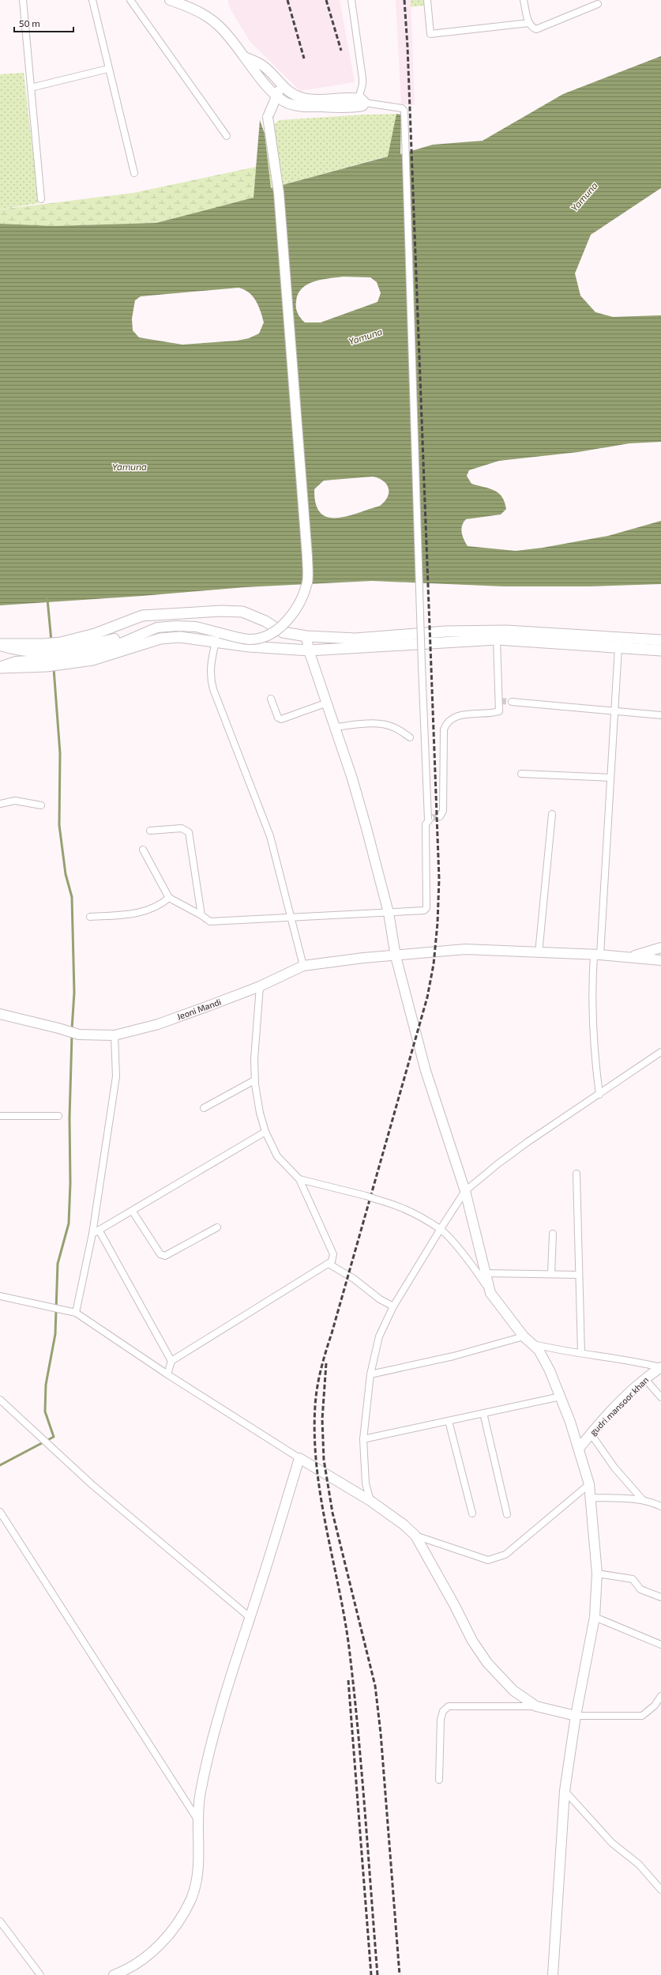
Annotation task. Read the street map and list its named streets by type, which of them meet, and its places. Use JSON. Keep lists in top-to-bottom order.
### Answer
{
  "streets": {
    "main road": ["Jeoni Mandi", "gudri mansoor khan"]
  },
  "water": ["Yamuna"],
  "scale_bar": "50 m"
}
